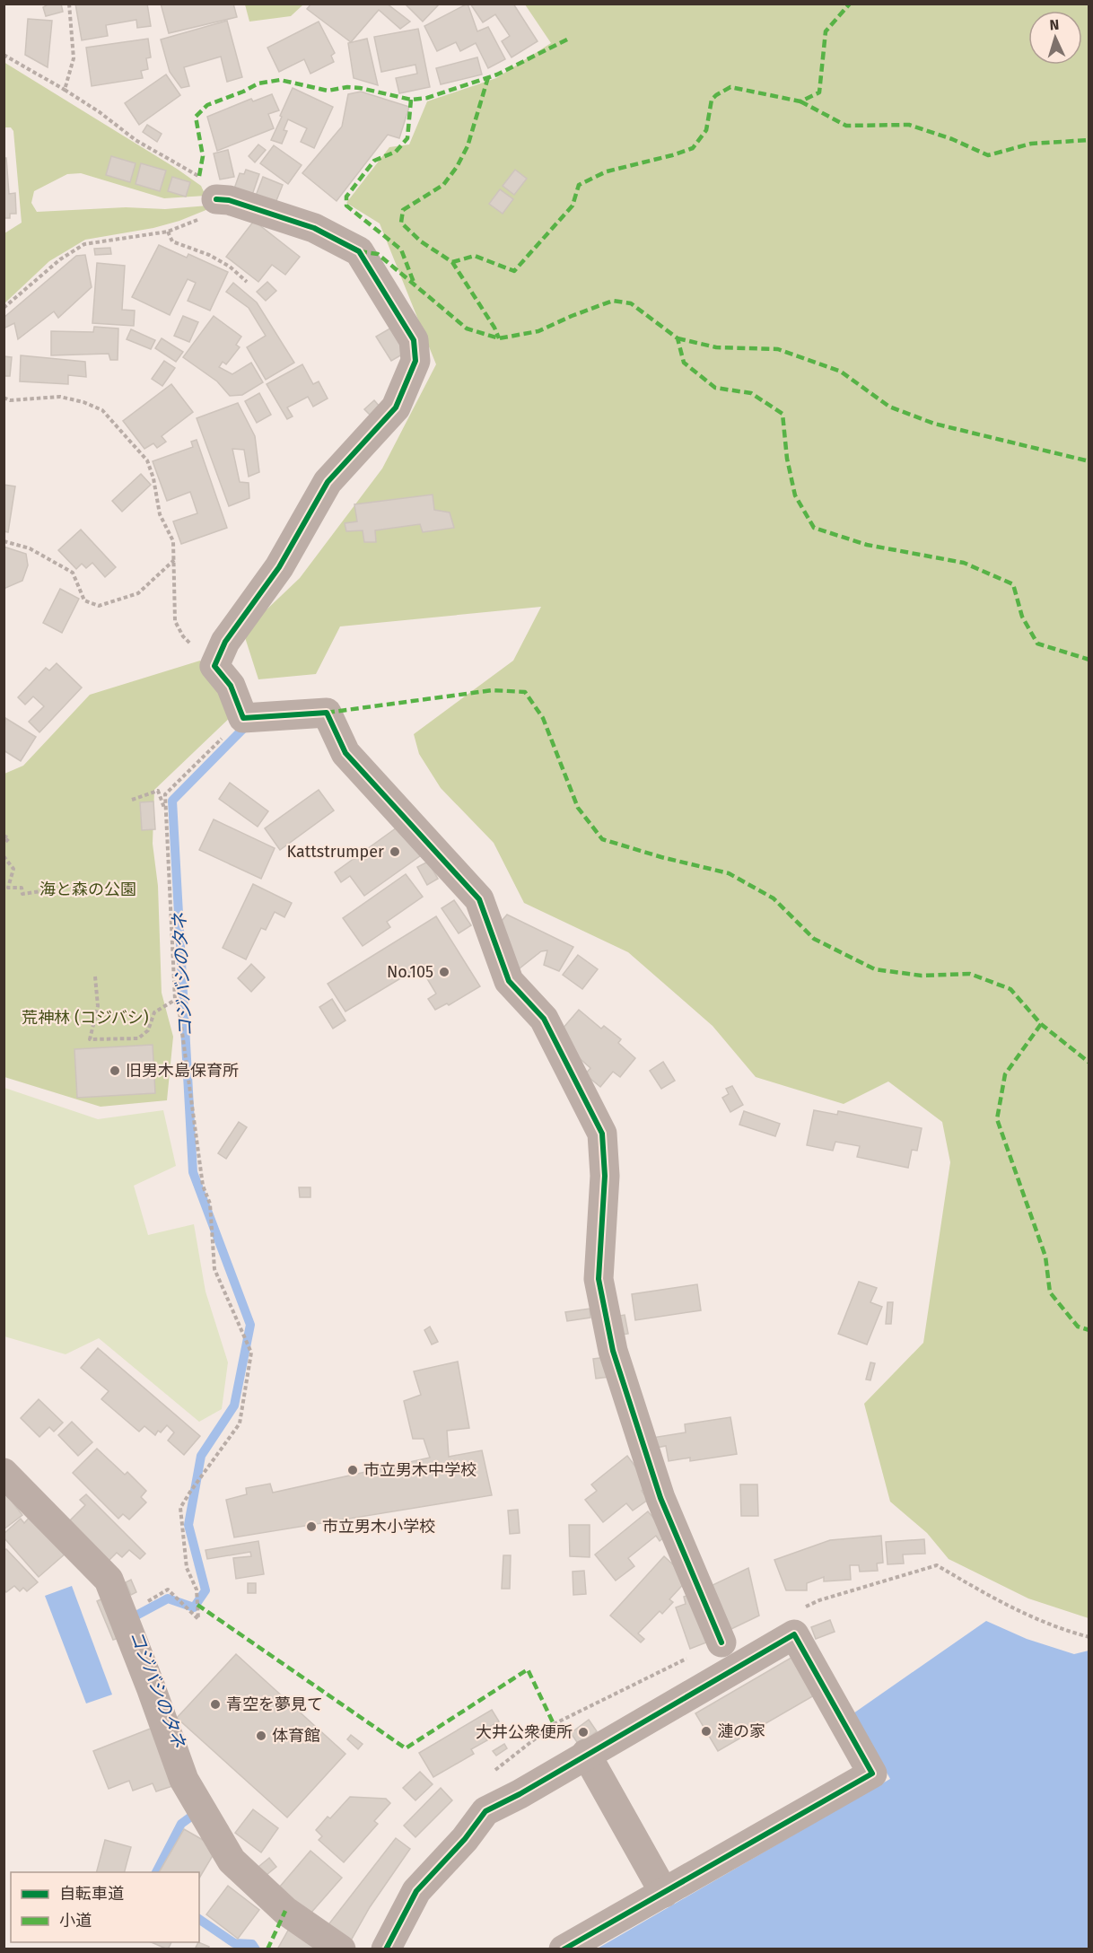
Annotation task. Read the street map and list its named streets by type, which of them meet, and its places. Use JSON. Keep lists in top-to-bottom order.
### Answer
{
  "water": ["コジバシのタネ"],
  "parks": ["海と森の公園", "荒神林 (コジバシ)"],
  "places": [
    "Kattstrumper",
    "No.105",
    "旧男木島保育所",
    "市立男木中学校",
    "市立男木小学校",
    "青空を夢見て",
    "漣の家",
    "大井公衆便所",
    "体育館"
  ],
  "legend": ["自転車道", "小道"],
  "north": "top"
}
